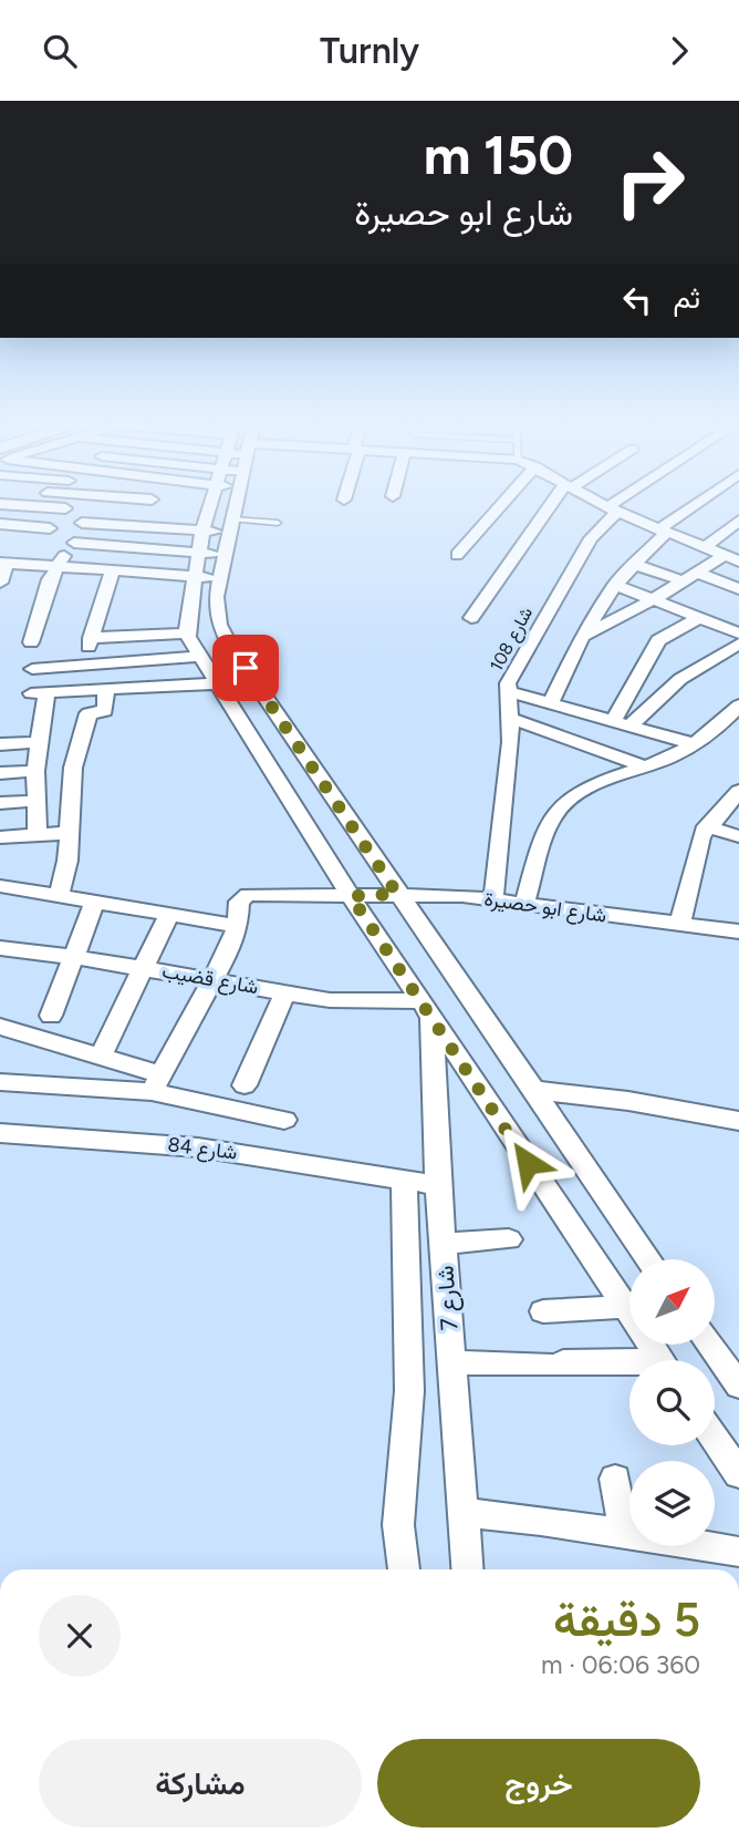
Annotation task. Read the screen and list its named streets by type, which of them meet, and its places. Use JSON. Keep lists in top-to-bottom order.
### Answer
{
  "streets": {
    "street": [
      "شارع 108",
      "شارع ابو حصيرة",
      "شارع قضيب",
      "شارع 84",
      "شارع 7"
    ]
  },
  "crossings": [
    ["شارع 108", "شارع ابو حصيرة"],
    ["شارع قضيب", "شارع 7"],
    ["شارع 84", "شارع 7"]
  ],
  "north": "top right",
  "page": {
    "header": "Turnly",
    "turn": ["150 m", "شارع ابو حصيرة"],
    "then": "ثم",
    "heading": ["5 دقيقة", "360 m · 06:06"],
    "buttons": ["خروج", "مشاركة"]
  }
}
